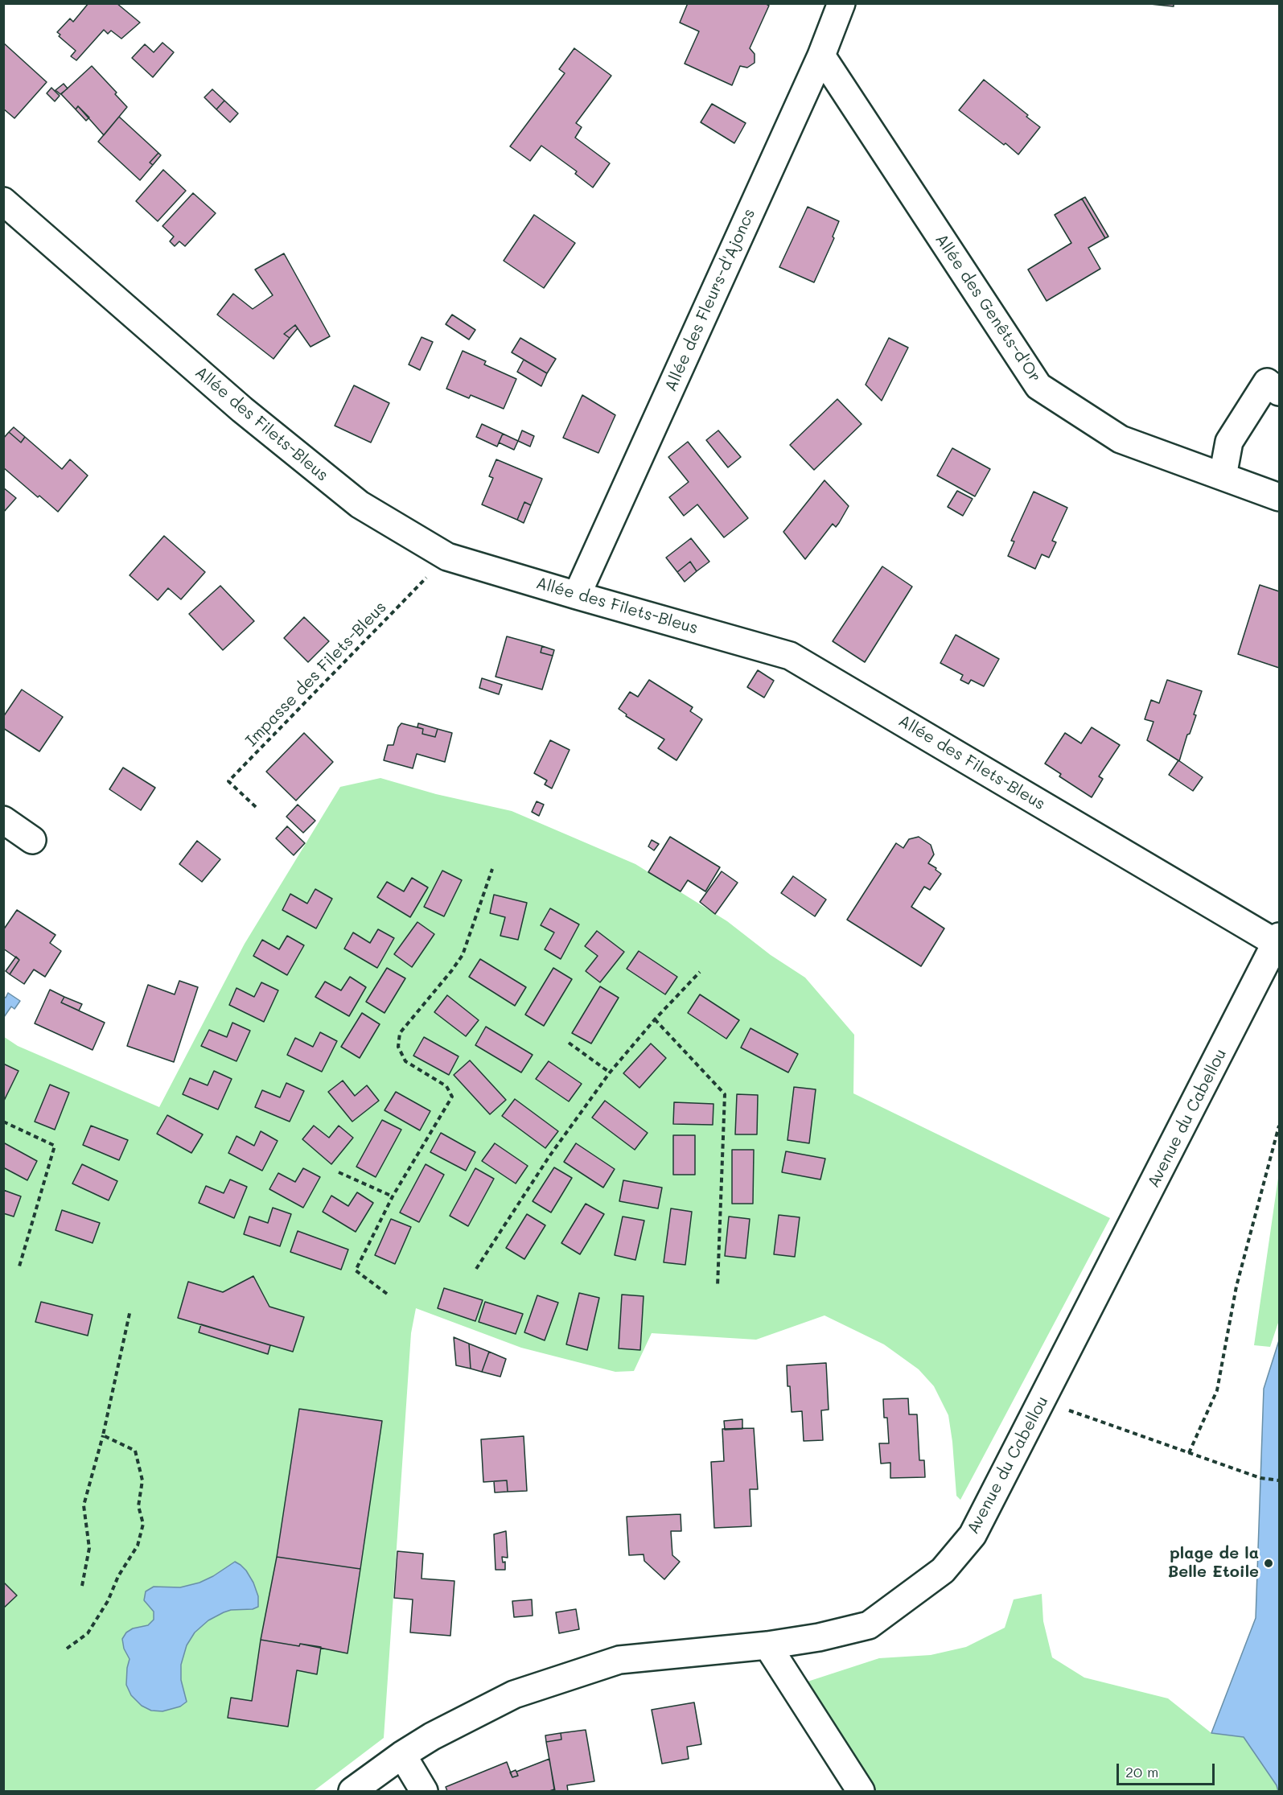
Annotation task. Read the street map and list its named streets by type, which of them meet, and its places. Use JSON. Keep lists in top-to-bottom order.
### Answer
{
  "streets": {
    "street": [
      "Allée des Fleurs-d'Ajoncs",
      "Allée des Genêts-d'Or",
      "Allée des Filets-Bleus",
      "Avenue du Cabellou"
    ],
    "path": ["Impasse des Filets-Bleus"]
  },
  "crossings": [
    ["Allée des Fleurs-d'Ajoncs", "Allée des Genêts-d'Or"],
    ["Allée des Fleurs-d'Ajoncs", "Allée des Filets-Bleus"],
    ["Allée des Filets-Bleus", "Impasse des Filets-Bleus"],
    ["Allée des Filets-Bleus", "Avenue du Cabellou"]
  ],
  "places": ["plage de la Belle Etoile"],
  "scale_bar": "20 m"
}
